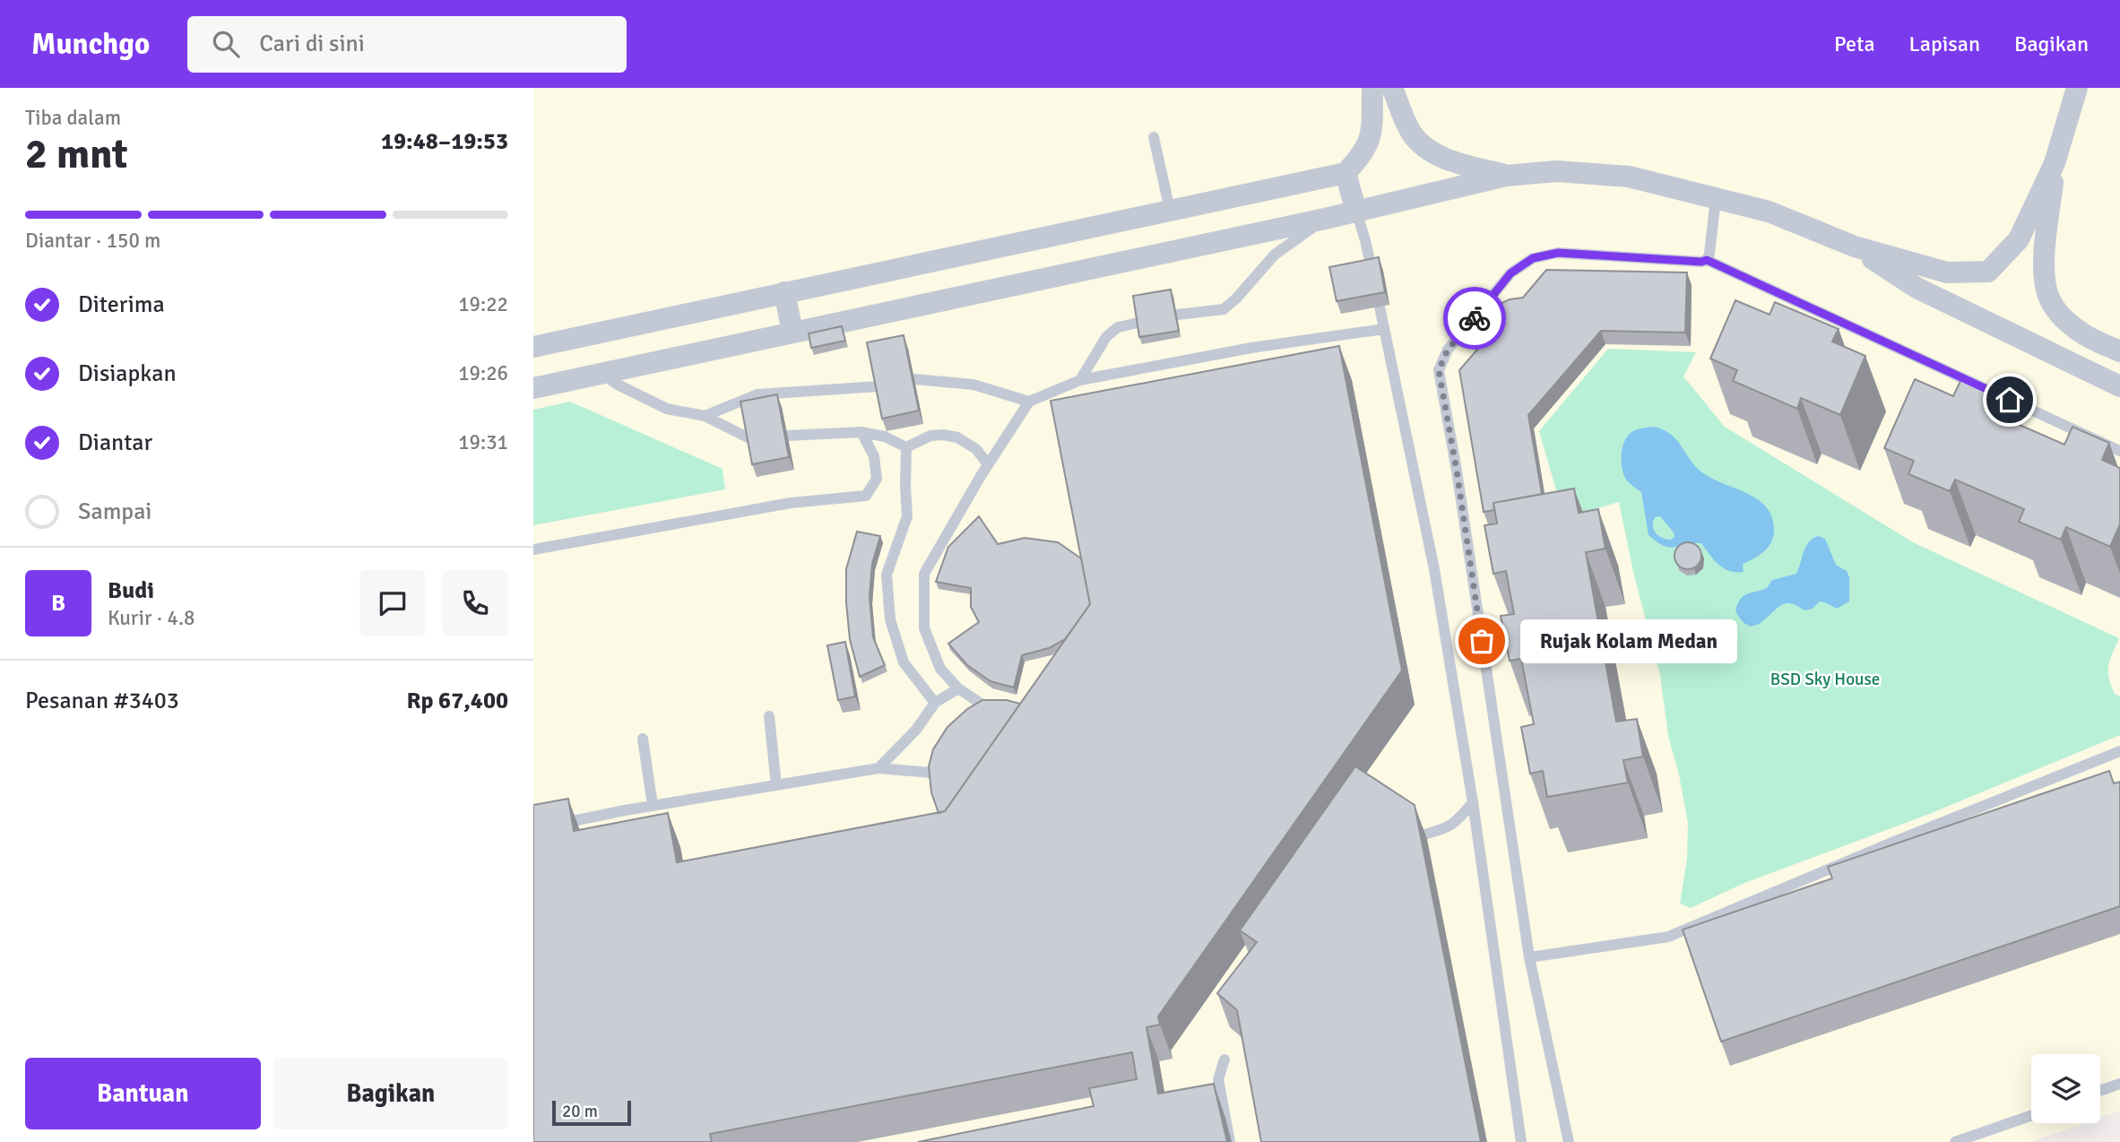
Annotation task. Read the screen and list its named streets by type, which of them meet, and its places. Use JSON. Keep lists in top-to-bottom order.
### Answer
{
  "parks": ["BSD Sky House"],
  "places": ["Rujak Kolam Medan"],
  "scale_bar": "20 m",
  "page": {
    "header": "Munchgo",
    "search": "Cari di sini",
    "nav": ["Peta", "Lapisan", "Bagikan"],
    "heading": ["2 mnt", "Tiba dalam", "19:48–19:53"],
    "panel": [
      "Budi",
      "Kurir · 4.8",
      "Pesanan #3403",
      "Rp 67,400"
    ],
    "bar": "Diantar · 150 m",
    "list": [
      ["Diterima", "19:22"],
      ["Disiapkan", "19:26"],
      ["Diantar", "19:31"],
      "Sampai"
    ],
    "round": "B",
    "bubble": "Rujak Kolam Medan",
    "buttons": ["Bantuan", "Bagikan"],
    "scale": "20 m"
  }
}
